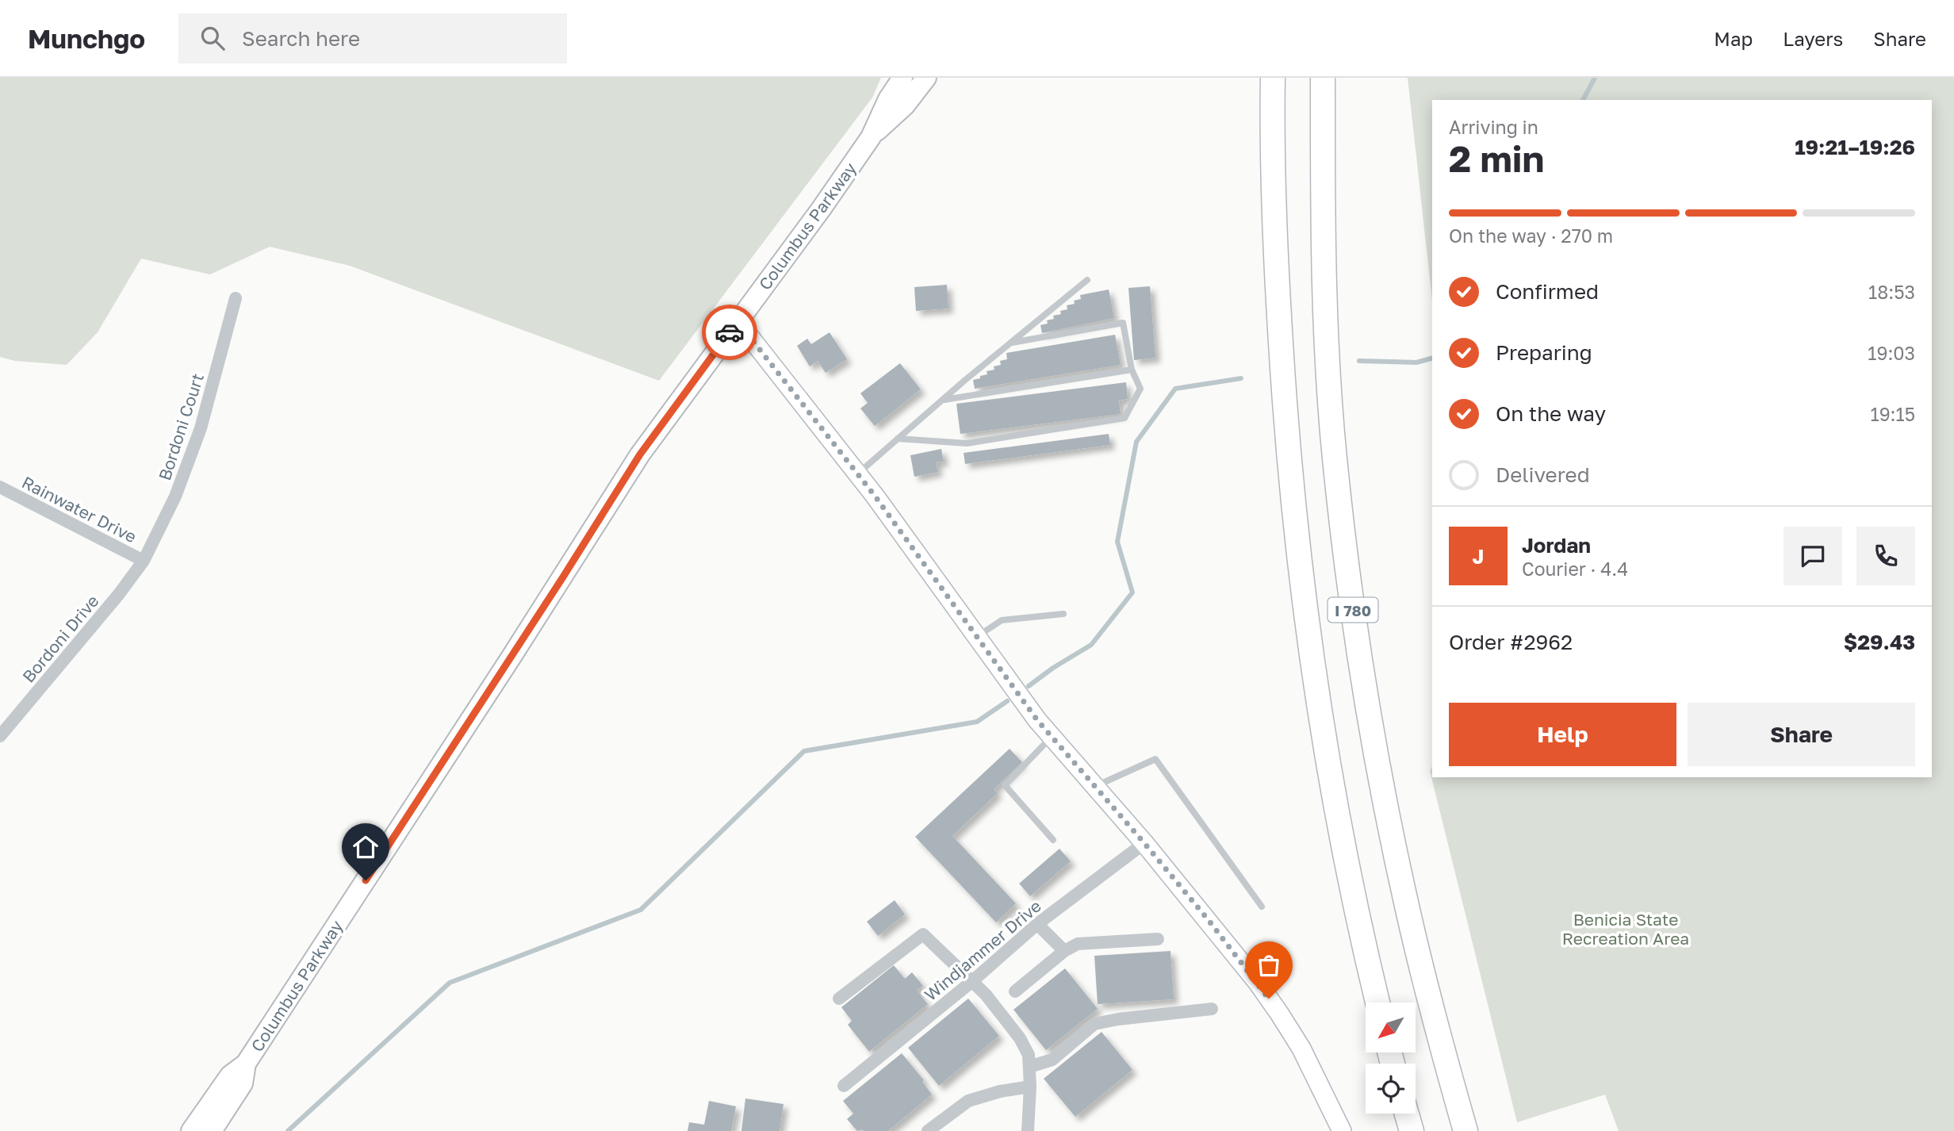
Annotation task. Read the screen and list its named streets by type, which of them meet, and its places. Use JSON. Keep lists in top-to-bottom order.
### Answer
{
  "streets": {
    "highway": ["I 780"],
    "main road": ["Columbus Parkway"],
    "street": [
      "Bordoni Court",
      "Rainwater Drive",
      "Bordoni Drive",
      "Windjammer Drive"
    ]
  },
  "crossings": [
    ["Bordoni Court", "Rainwater Drive"],
    ["Bordoni Court", "Bordoni Drive"],
    ["Rainwater Drive", "Bordoni Drive"]
  ],
  "parks": ["Benicia State Recreation Area"],
  "north": "bottom left",
  "page": {
    "header": "Munchgo",
    "search": "Search here",
    "nav": ["Map", "Layers", "Share"],
    "heading": ["2 min", "Arriving in", "19:21–19:26"],
    "panel": [
      "Jordan",
      "Courier · 4.4",
      "Order #2962",
      "$29.43"
    ],
    "bar": "On the way · 270 m",
    "list": [
      ["Confirmed", "18:53"],
      ["Preparing", "19:03"],
      ["On the way", "19:15"],
      "Delivered"
    ],
    "round": "J",
    "buttons": ["Help", "Share"]
  }
}
